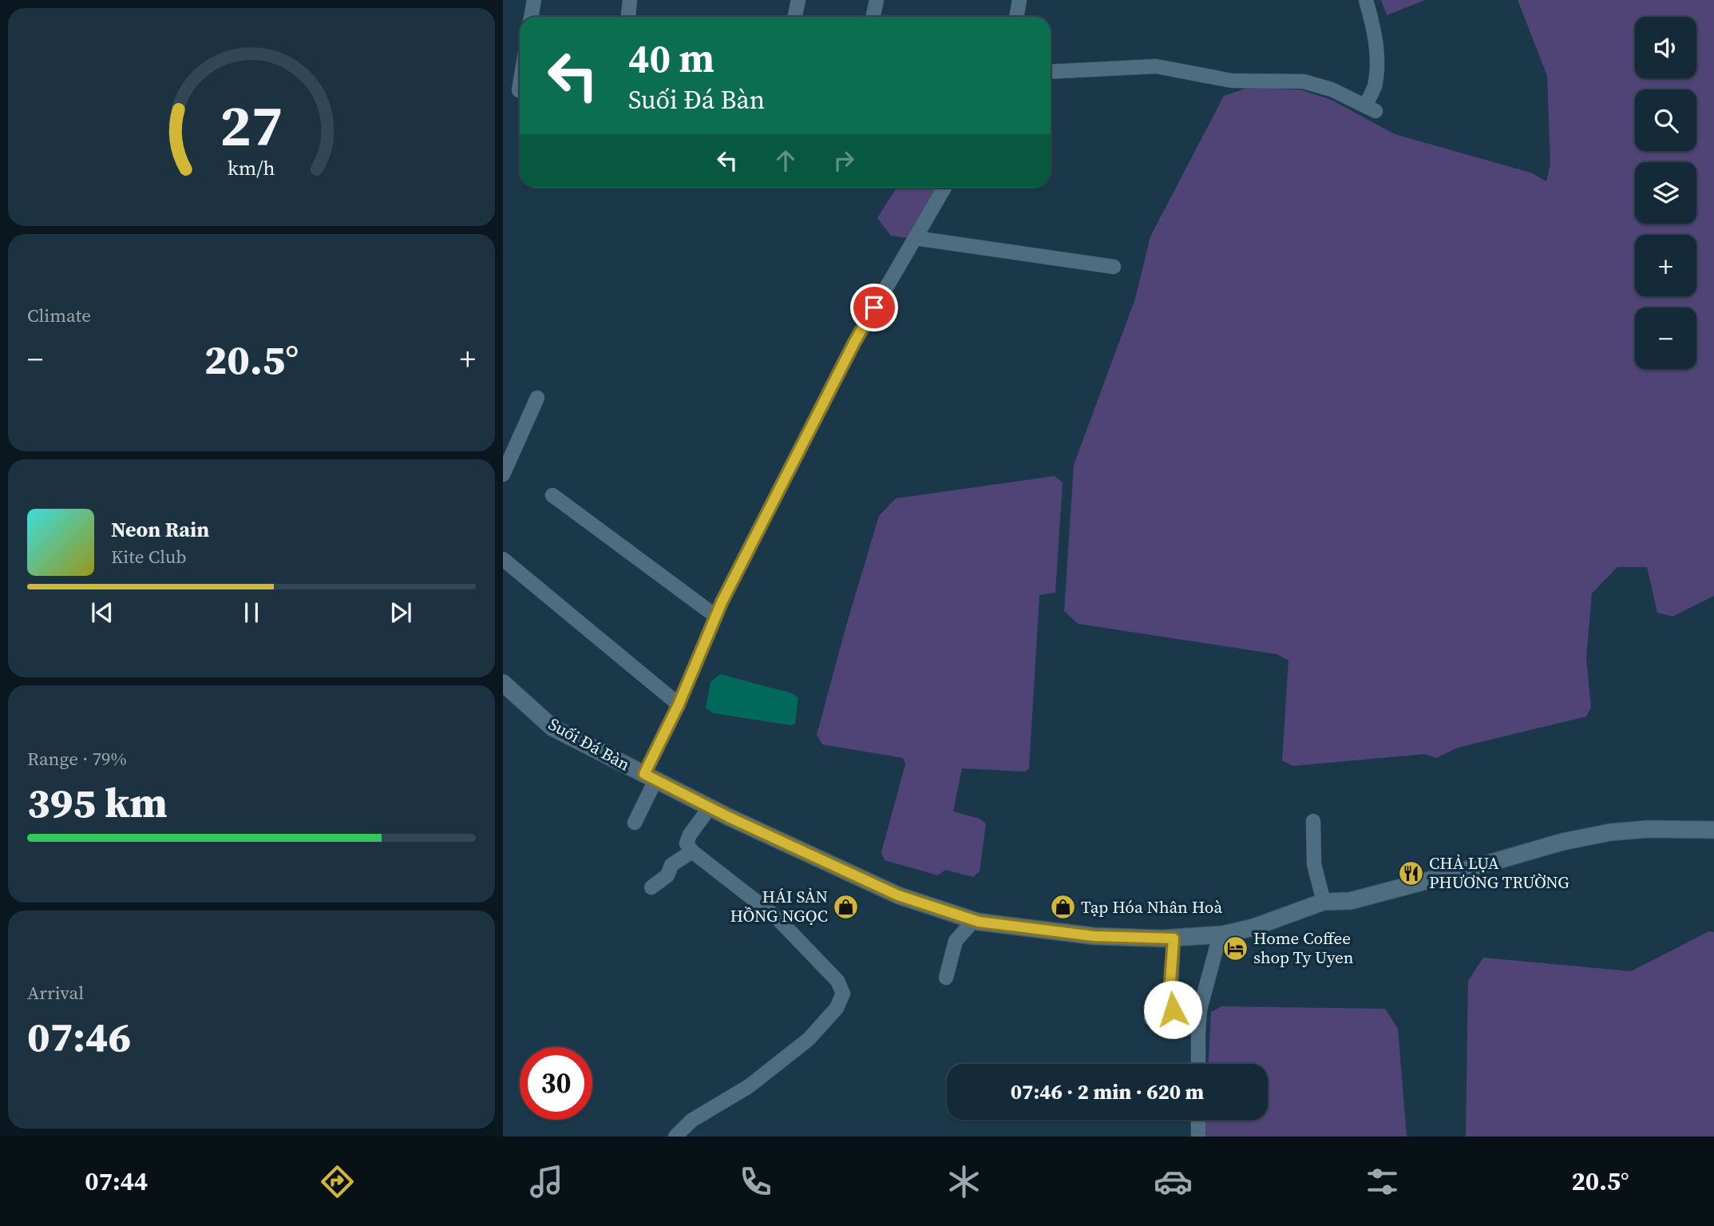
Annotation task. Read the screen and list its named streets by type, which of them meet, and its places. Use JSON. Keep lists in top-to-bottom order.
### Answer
{
  "streets": {
    "street": ["Suối Đá Bàn"]
  },
  "places": {
    "restaurant": ["CHẢ LỤA PHƯƠNG TRƯỜNG"],
    "shop": ["HÁI SẢN HỒNG NGỌC", "Tạp Hóa Nhân Hoà"],
    "hotel": ["Home Coffee shop Ty Uyen"]
  },
  "page": {
    "map_buttons": ["+", "−"],
    "turn": ["40 m", "Suối Đá Bàn"],
    "tile": [
      "Climate",
      ["Range · 79%", "395 km"],
      ["Arrival", "07:46"]
    ],
    "heat": ["−", "20.5°", "+"],
    "song": ["Neon Rain", "Kite Club"],
    "limit": "30",
    "trip": "07:46 · 2 min · 620 m",
    "tabs": ["07:44", "20.5°"],
    "gauge": ["27", "km/h"]
  }
}
